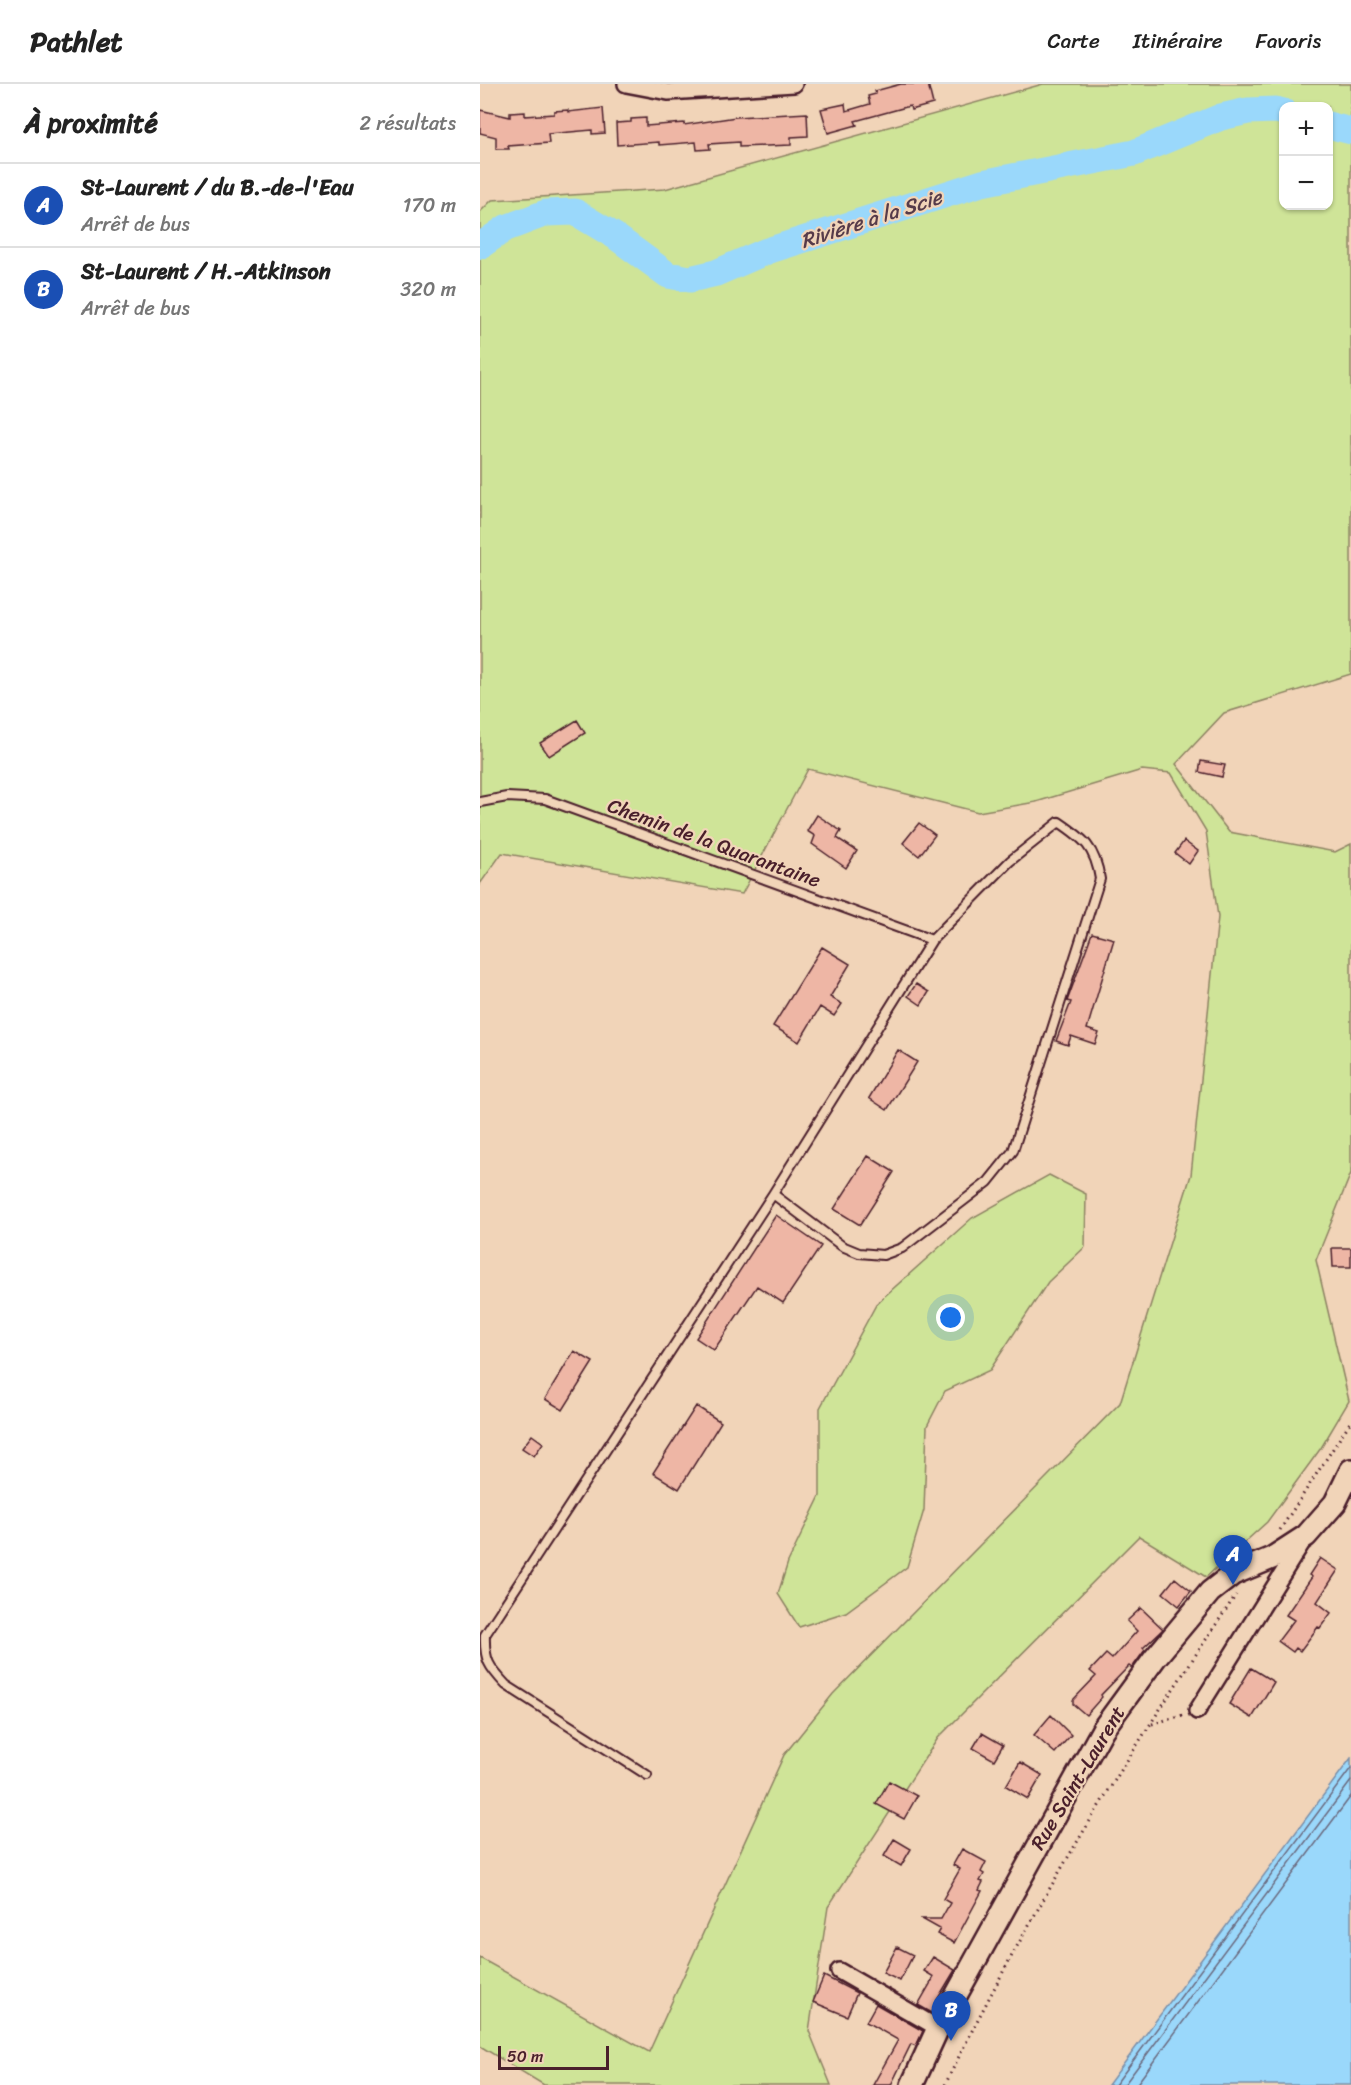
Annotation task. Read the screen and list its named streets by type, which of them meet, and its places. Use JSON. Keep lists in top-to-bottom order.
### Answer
{
  "streets": {
    "street": ["Rue Saint-Laurent"],
    "lane": ["Chemin de la Quarantaine"]
  },
  "water": ["Rivière à la Scie"],
  "scale_bar": "50 m",
  "page": {
    "header": "Pathlet",
    "nav": ["Carte", "Itinéraire", "Favoris"],
    "heading": ["À proximité", "2 résultats"],
    "map_buttons": ["+", "−"],
    "list": [
      {
        "mark": "A",
        "name": "St-Laurent / du B.-de-l'Eau",
        "note": "Arrêt de bus",
        "value": "170 m"
      },
      {
        "mark": "B",
        "name": "St-Laurent / H.-Atkinson",
        "note": "Arrêt de bus",
        "value": "320 m"
      }
    ],
    "pins": ["A", "B"],
    "scale": "50 m"
  }
}
